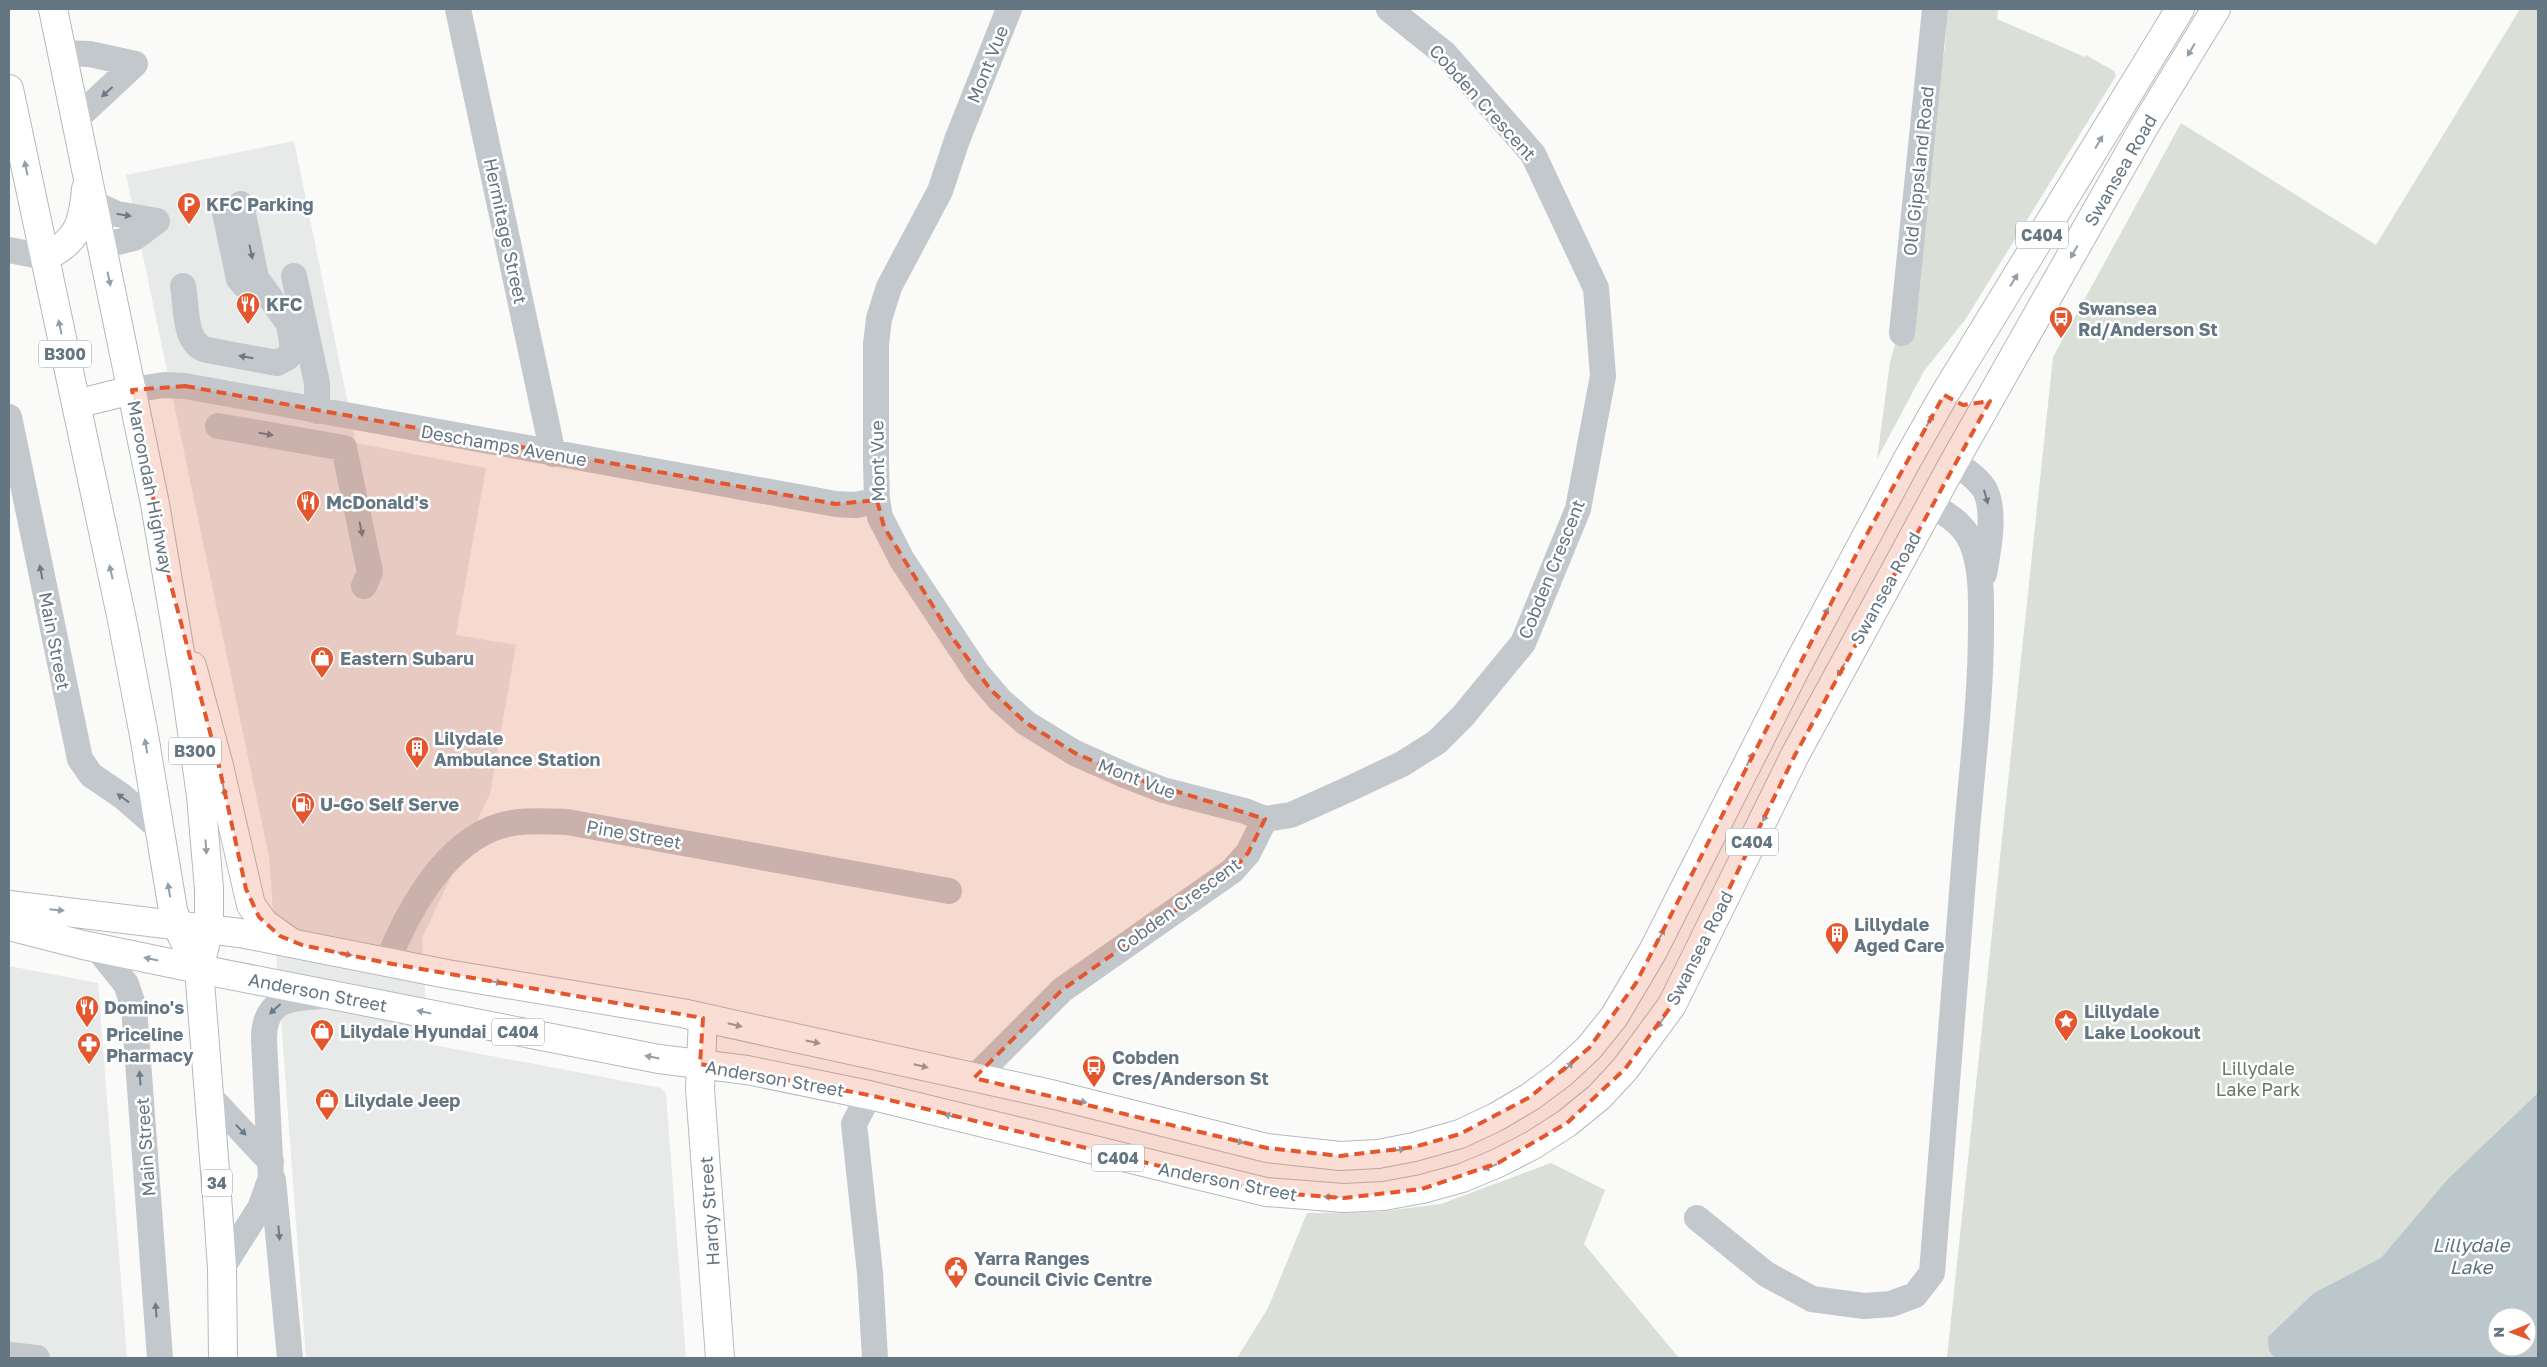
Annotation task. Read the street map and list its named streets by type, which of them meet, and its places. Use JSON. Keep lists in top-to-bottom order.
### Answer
{
  "streets": {
    "main road": [
      "Swansea Road",
      "C404",
      "B300",
      "Maroondah Highway",
      "Anderson Street",
      "34",
      "Hardy Street"
    ],
    "street": [
      "Mont Vue",
      "Cobden Crescent",
      "Old Gippsland Road",
      "Hermitage Street",
      "Deschamps Avenue",
      "Main Street",
      "Pine Street"
    ]
  },
  "crossings": [
    ["Mont Vue", "Cobden Crescent"],
    ["Mont Vue", "Deschamps Avenue"],
    ["Cobden Crescent", "Swansea Road"],
    ["Cobden Crescent", "C404"],
    ["Swansea Road", "C404"],
    ["Swansea Road", "Anderson Street"],
    ["Hermitage Street", "Deschamps Avenue"],
    ["C404", "Maroondah Highway"],
    ["C404", "Pine Street"],
    ["C404", "Hardy Street"],
    ["Deschamps Avenue", "Maroondah Highway"],
    ["Maroondah Highway", "Main Street"],
    ["Maroondah Highway", "Anderson Street"],
    ["Main Street", "Anderson Street"],
    ["Anderson Street", "Hardy Street"]
  ],
  "one_way": ["Main Street"],
  "water": ["Lillydale Lake"],
  "parks": ["Lillydale Lake Park"],
  "places": {
    "parking": ["KFC Parking"],
    "restaurant": ["KFC", "McDonald's", "Domino's"],
    "bus stop": ["Swansea Rd/Anderson St", "Cobden Cres/Anderson St"],
    "shop": ["Eastern Subaru", "Lilydale Hyundai", "Lilydale Jeep"],
    "building": ["Lilydale Ambulance Station", "Lillydale Aged Care"],
    "fuel station": ["U-Go Self Serve"],
    "place": ["Lillydale Lake Lookout"],
    "pharmacy": ["Priceline Pharmacy"],
    "public building": ["Yarra Ranges Council Civic Centre"]
  },
  "north": "left"
}
